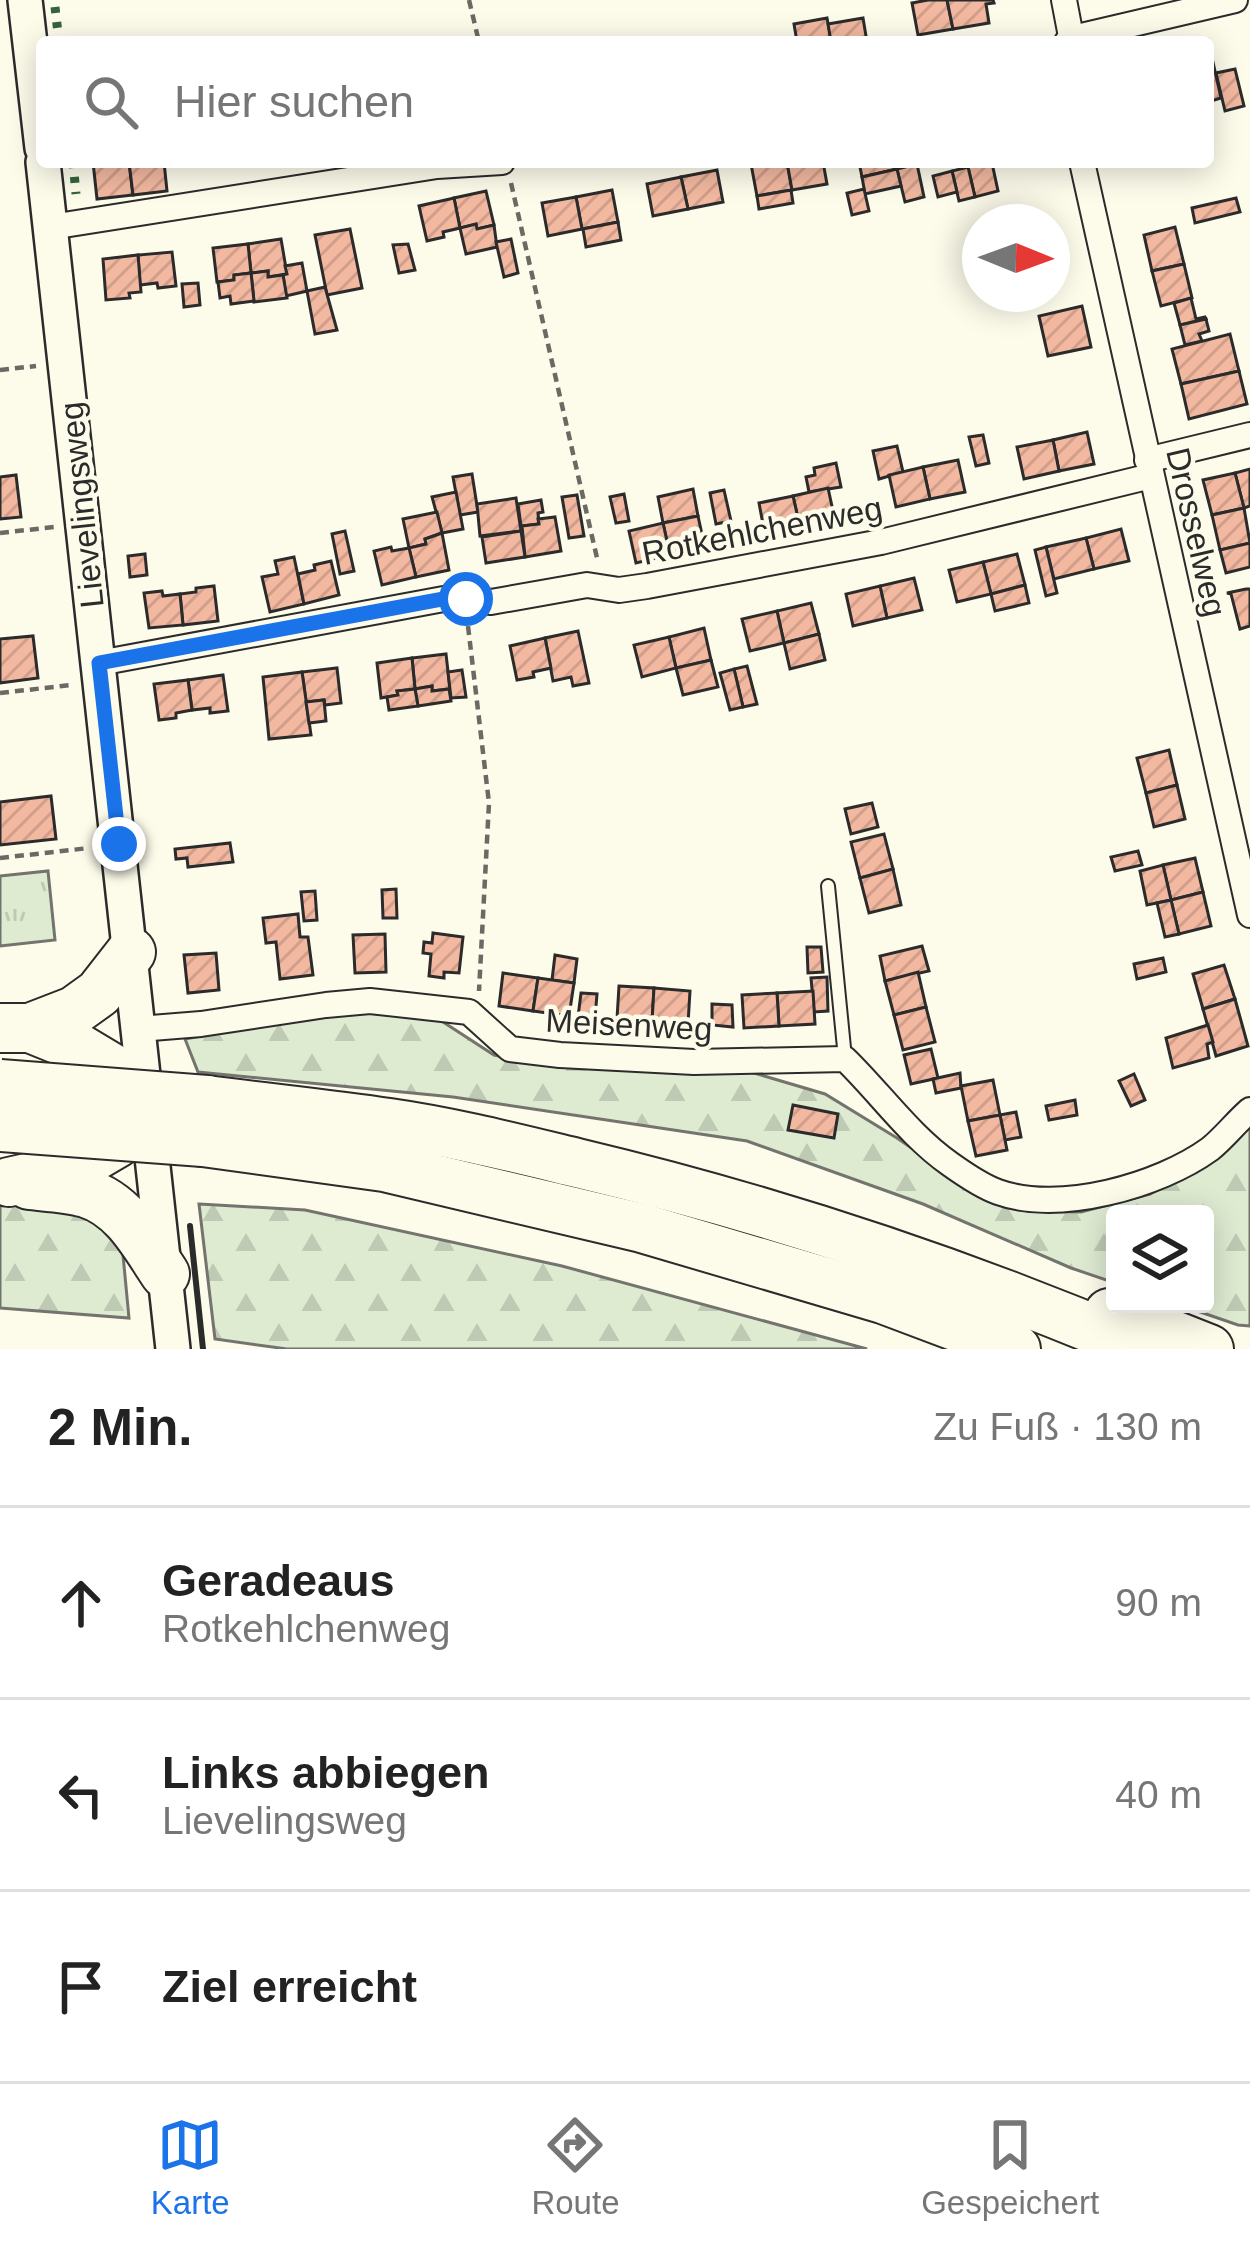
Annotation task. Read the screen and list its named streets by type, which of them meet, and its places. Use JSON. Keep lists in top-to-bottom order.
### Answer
{
  "streets": {
    "street": [
      "Lievelingsweg",
      "Rotkehlchenweg",
      "Drosselweg",
      "Meisenweg"
    ]
  },
  "crossings": [
    ["Lievelingsweg", "Rotkehlchenweg"],
    ["Rotkehlchenweg", "Drosselweg"]
  ],
  "north": "right",
  "page": {
    "search": "Hier suchen",
    "heading": ["2 Min.", "Zu Fuß · 130 m"],
    "list": [
      ["Geradeaus", "Rotkehlchenweg", "90 m"],
      ["Links abbiegen", "Lievelingsweg", "40 m"],
      "Ziel erreicht"
    ],
    "nav": ["Karte", "Route", "Gespeichert"]
  }
}
